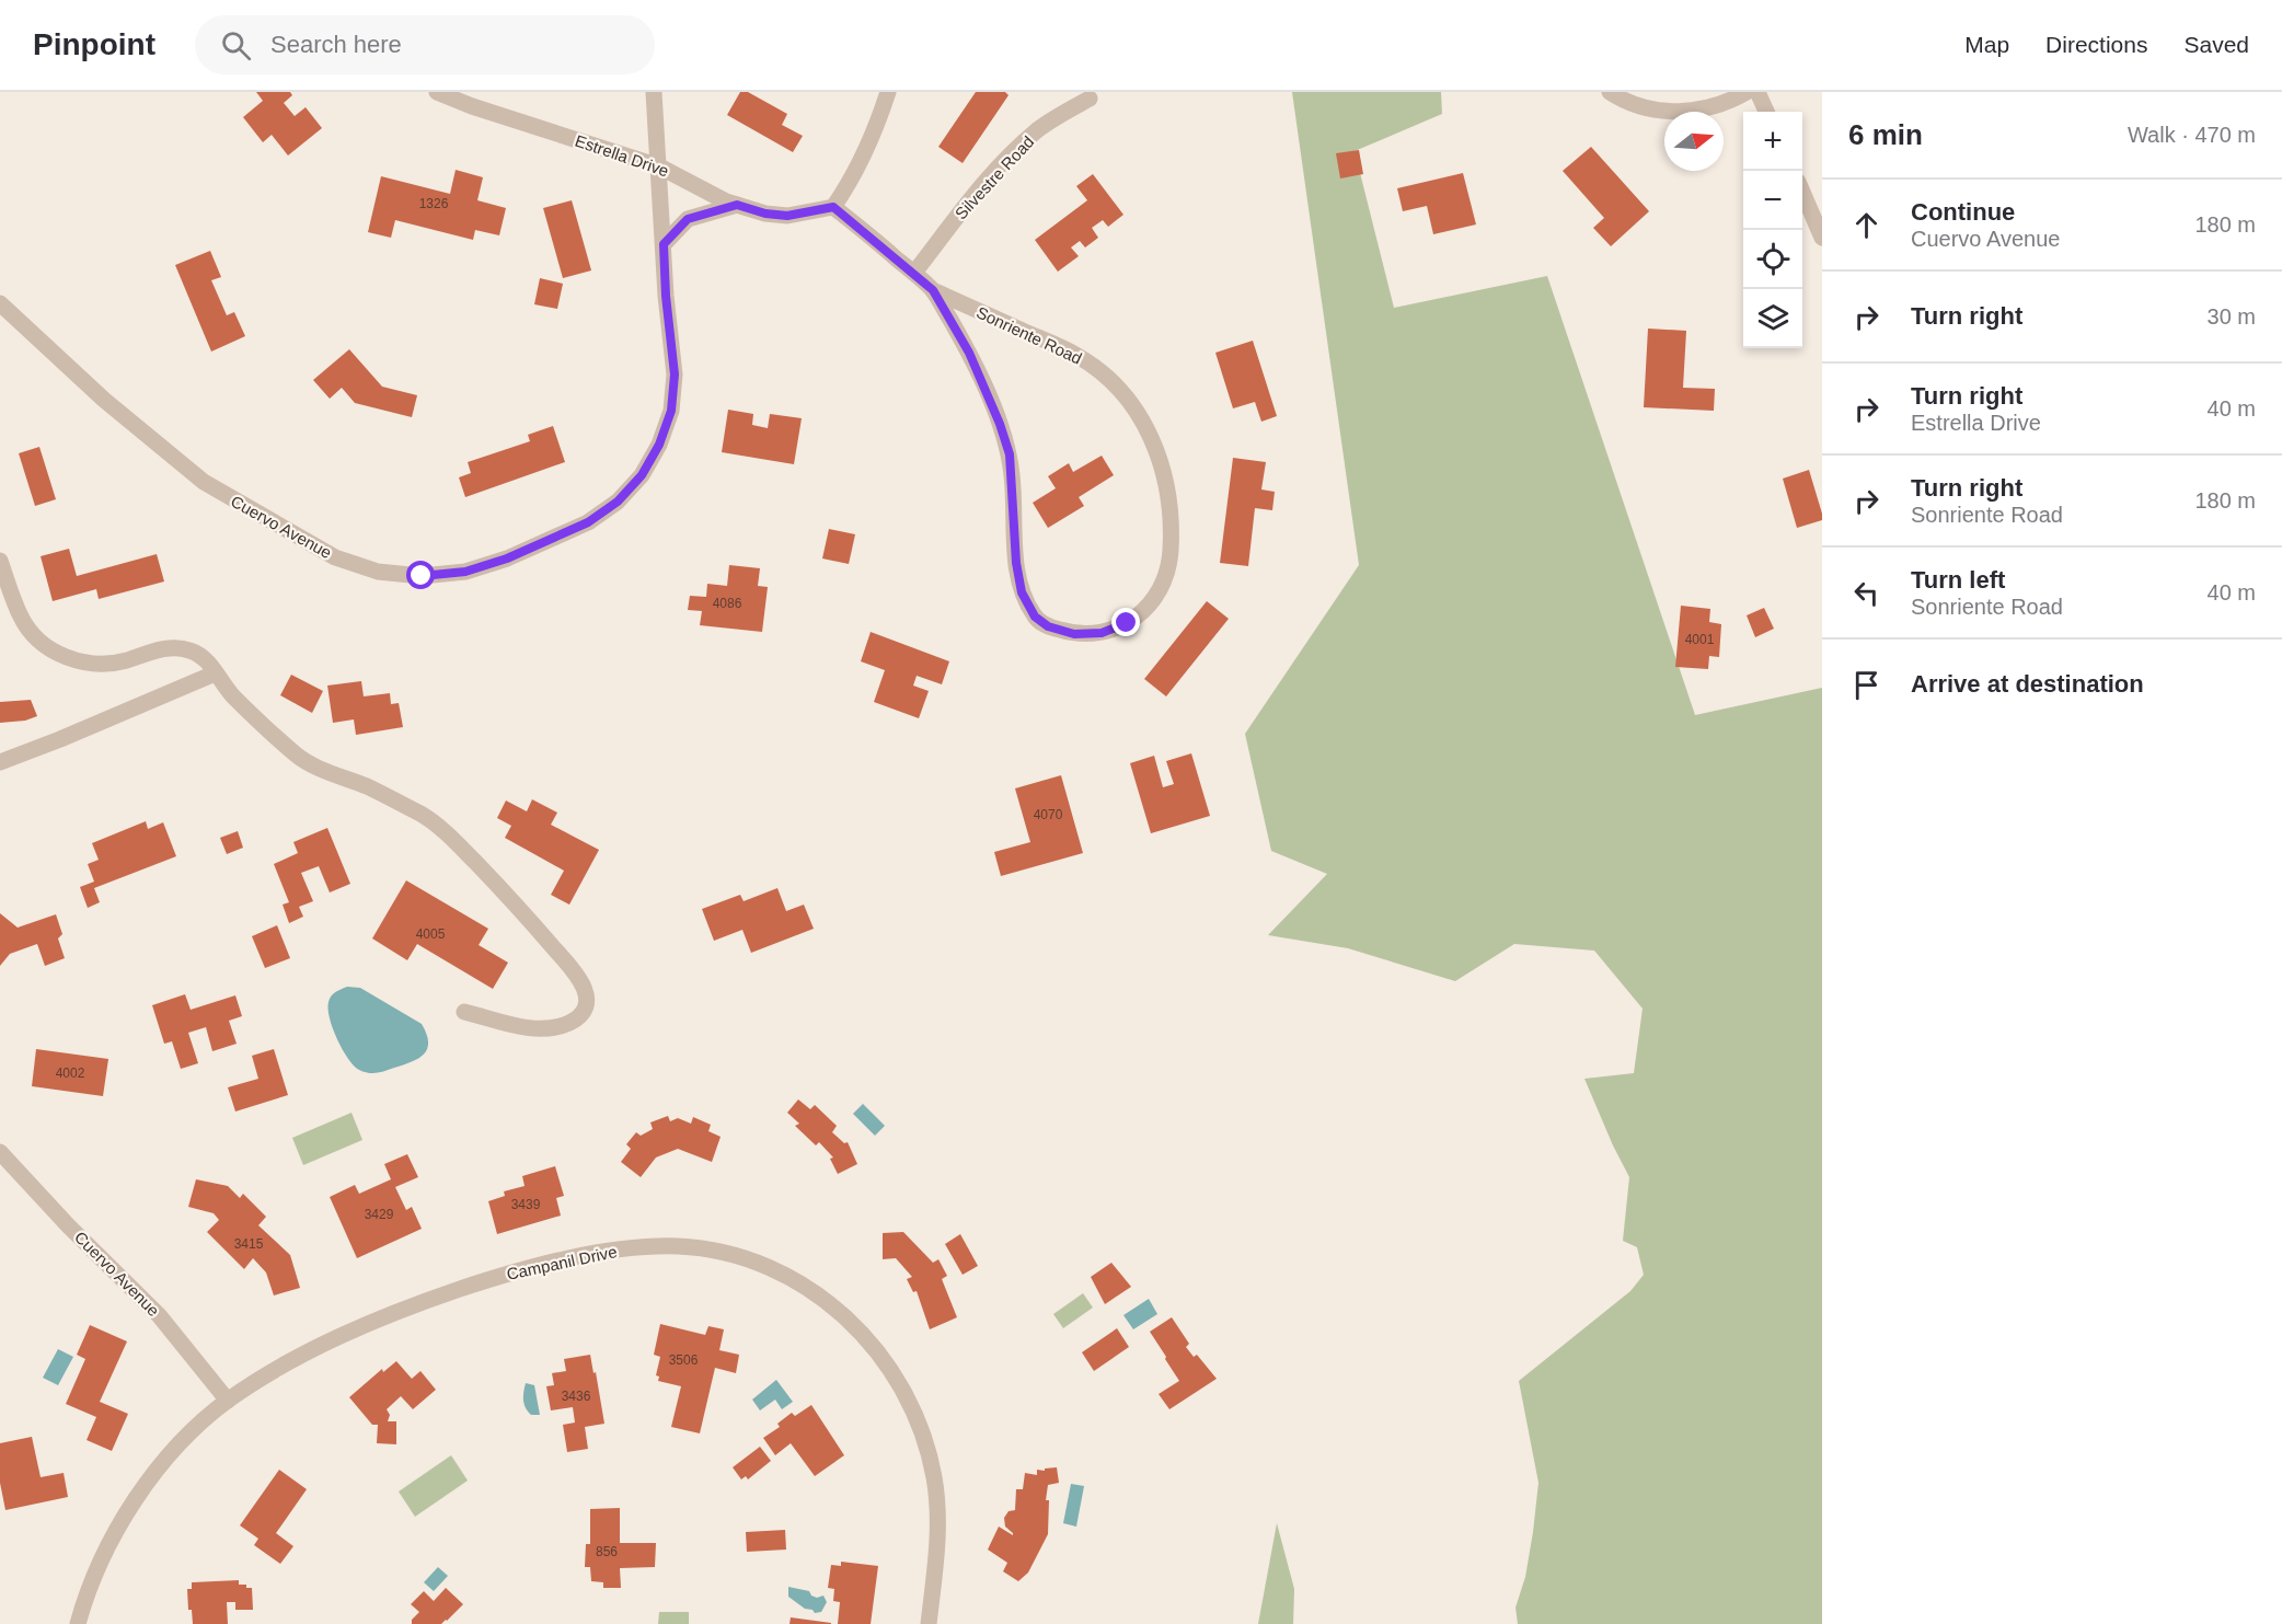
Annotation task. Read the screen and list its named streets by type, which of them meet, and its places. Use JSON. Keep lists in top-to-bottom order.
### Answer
{
  "streets": {
    "street": [
      "Estrella Drive",
      "Silvestre Road",
      "Sonriente Road",
      "Cuervo Avenue",
      "Campanil Drive"
    ]
  },
  "crossings": [
    ["Estrella Drive", "Sonriente Road"],
    ["Estrella Drive", "Cuervo Avenue"],
    ["Silvestre Road", "Sonriente Road"],
    ["Cuervo Avenue", "Campanil Drive"]
  ],
  "house_numbers": [
    "1326",
    "4086",
    "4001",
    "4070",
    "4005",
    "4002",
    "3439",
    "3429",
    "3415",
    "3506",
    "3436",
    "856"
  ],
  "north": "right",
  "page": {
    "header": "Pinpoint",
    "search": "Search here",
    "nav": ["Map", "Directions", "Saved"],
    "heading": ["6 min", "Walk · 470 m"],
    "map_buttons": ["+", "−"],
    "list": [
      ["Continue", "Cuervo Avenue", "180 m"],
      ["Turn right", "30 m"],
      ["Turn right", "Estrella Drive", "40 m"],
      ["Turn right", "Sonriente Road", "180 m"],
      ["Turn left", "Sonriente Road", "40 m"],
      "Arrive at destination"
    ]
  }
}
